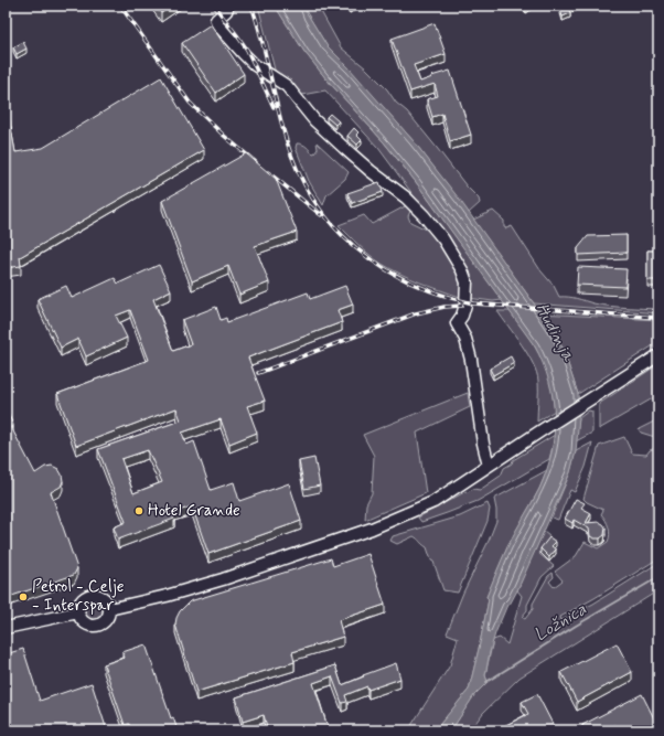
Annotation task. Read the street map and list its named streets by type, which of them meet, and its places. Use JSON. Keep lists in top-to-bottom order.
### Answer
{
  "water": ["Hudinja", "Ložnica"],
  "places": ["Hotel Grande", "Petrol - Celje - Interspar"]
}
